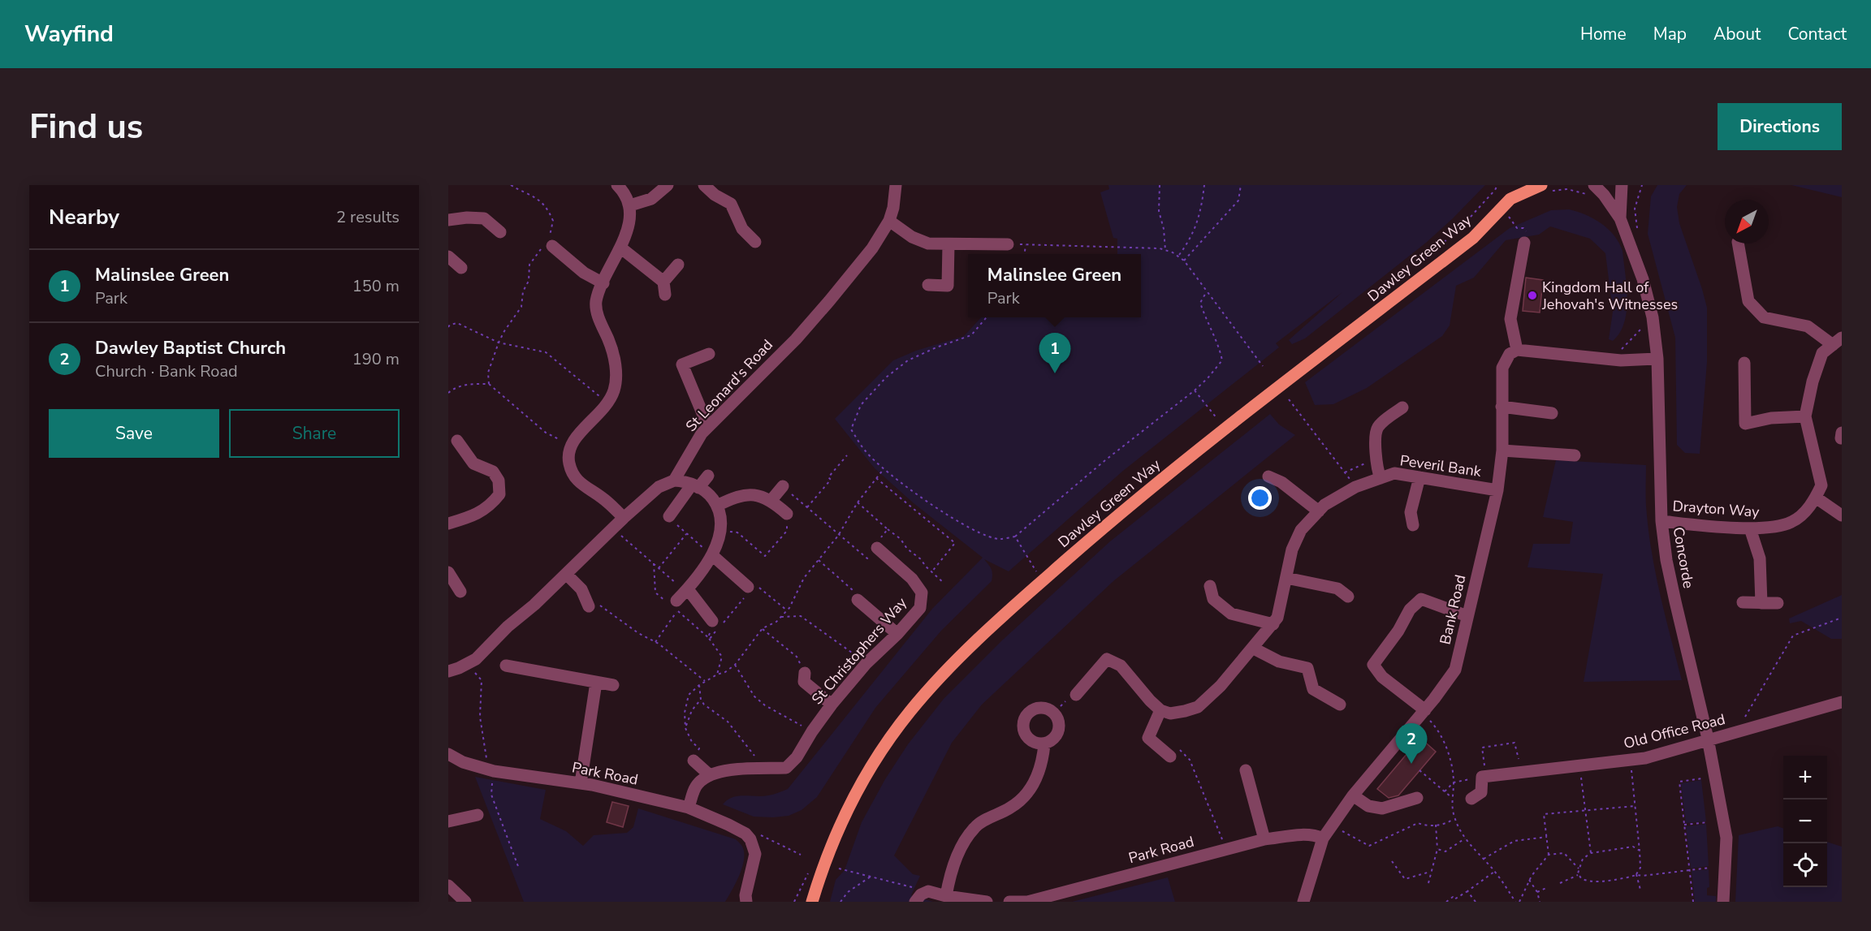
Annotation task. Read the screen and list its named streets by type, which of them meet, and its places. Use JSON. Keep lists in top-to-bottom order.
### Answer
{
  "streets": {
    "main road": ["Dawley Green Way"],
    "street": [
      "St Leonard's Road",
      "Peveril Bank",
      "Drayton Way",
      "Concorde",
      "Bank Road",
      "St Christophers Way",
      "Old Office Road",
      "Park Road"
    ]
  },
  "crossings": [
    ["Peveril Bank", "Bank Road"],
    ["Drayton Way", "Concorde"],
    ["Concorde", "Old Office Road"],
    ["Bank Road", "Park Road"]
  ],
  "places": ["Kingdom Hall of Jehovah's Witnesses"],
  "north": "bottom left",
  "page": {
    "header": "Wayfind",
    "nav": [
      "Home",
      "Map",
      "About",
      "Contact"
    ],
    "buttons": [
      "Directions",
      ["Save", "Share"]
    ],
    "title": "Find us",
    "heading": ["Nearby", "2 results"],
    "list": [
      {
        "mark": "1",
        "name": "Malinslee Green",
        "note": "Park",
        "value": "150 m"
      },
      {
        "mark": "2",
        "name": "Dawley Baptist Church",
        "note": "Church · Bank Road",
        "value": "190 m"
      }
    ],
    "popup": ["Malinslee Green", "Park"],
    "pins": ["1", "2"],
    "map_buttons": ["+", "−"]
  }
}
